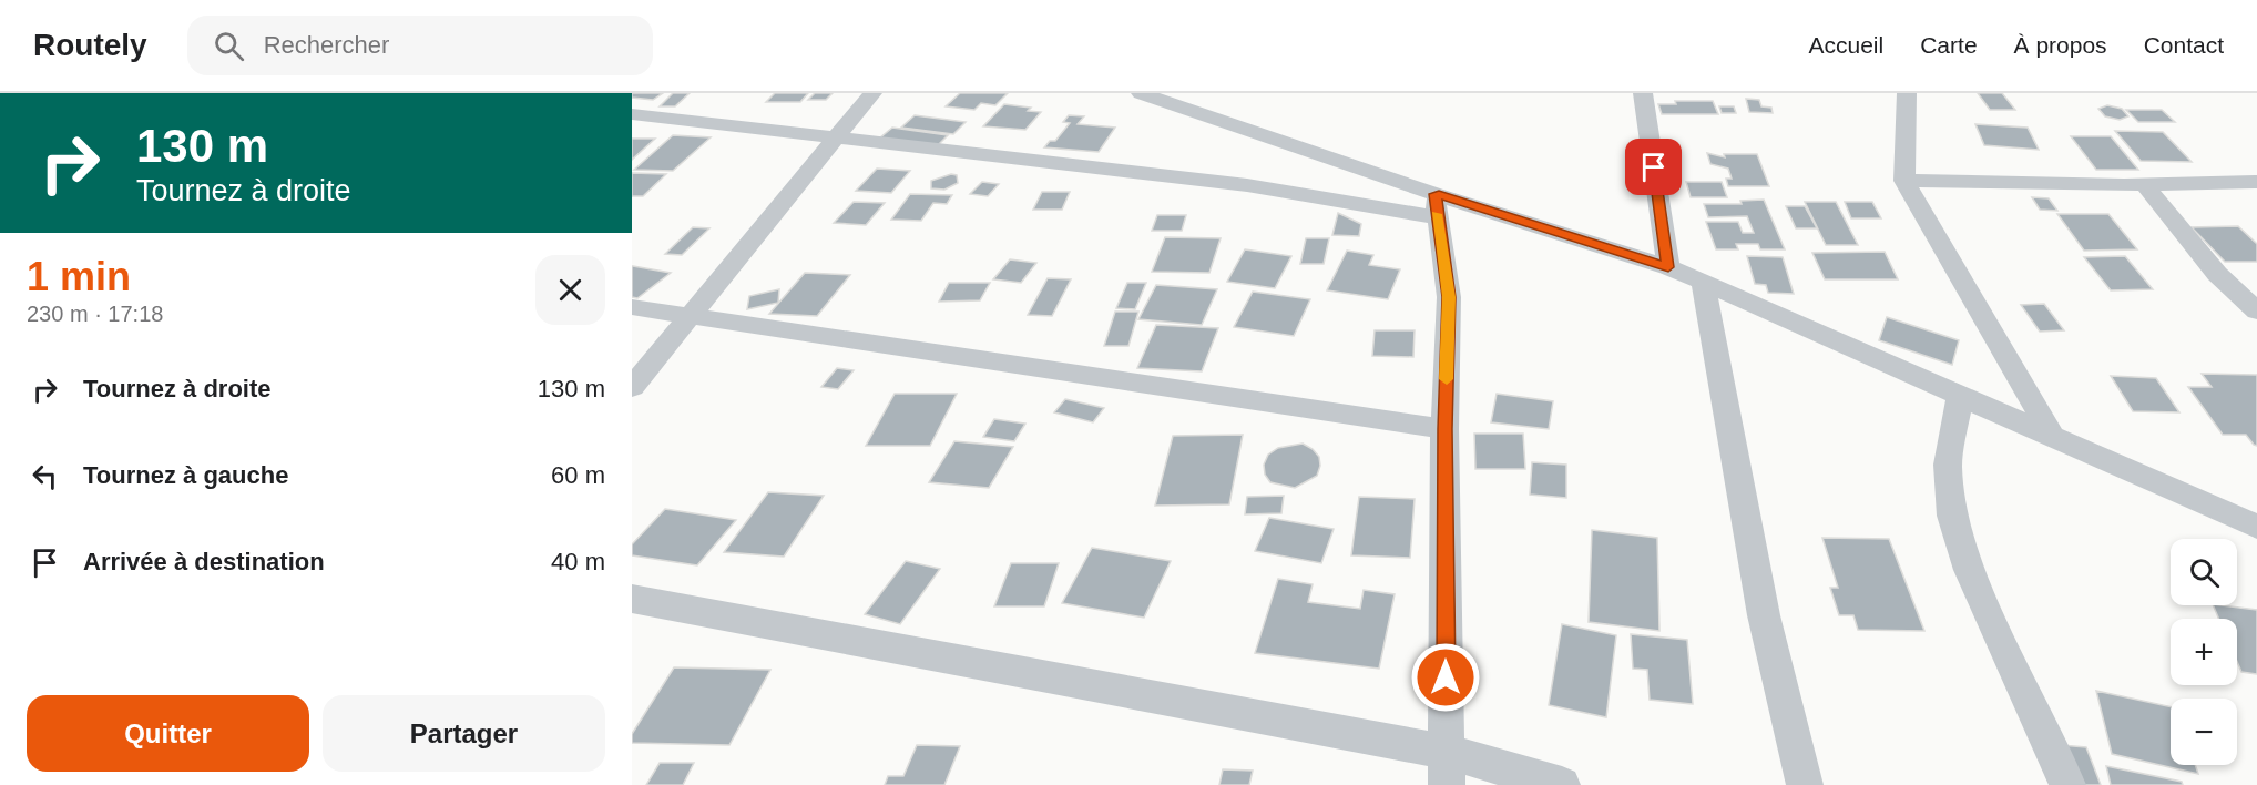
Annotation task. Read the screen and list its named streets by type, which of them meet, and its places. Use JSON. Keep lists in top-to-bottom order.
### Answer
{
  "page": {
    "header": "Routely",
    "search": "Rechercher",
    "nav": [
      "Accueil",
      "Carte",
      "À propos",
      "Contact"
    ],
    "turn": ["130 m", "Tournez à droite"],
    "heading": ["1 min", "230 m · 17:18"],
    "list": [
      {
        "name": "Tournez à droite",
        "value": "130 m"
      },
      {
        "name": "Tournez à gauche",
        "value": "60 m"
      },
      {
        "name": "Arrivée à destination",
        "value": "40 m"
      }
    ],
    "map_buttons": ["+", "−"],
    "buttons": ["Quitter", "Partager"]
  }
}
